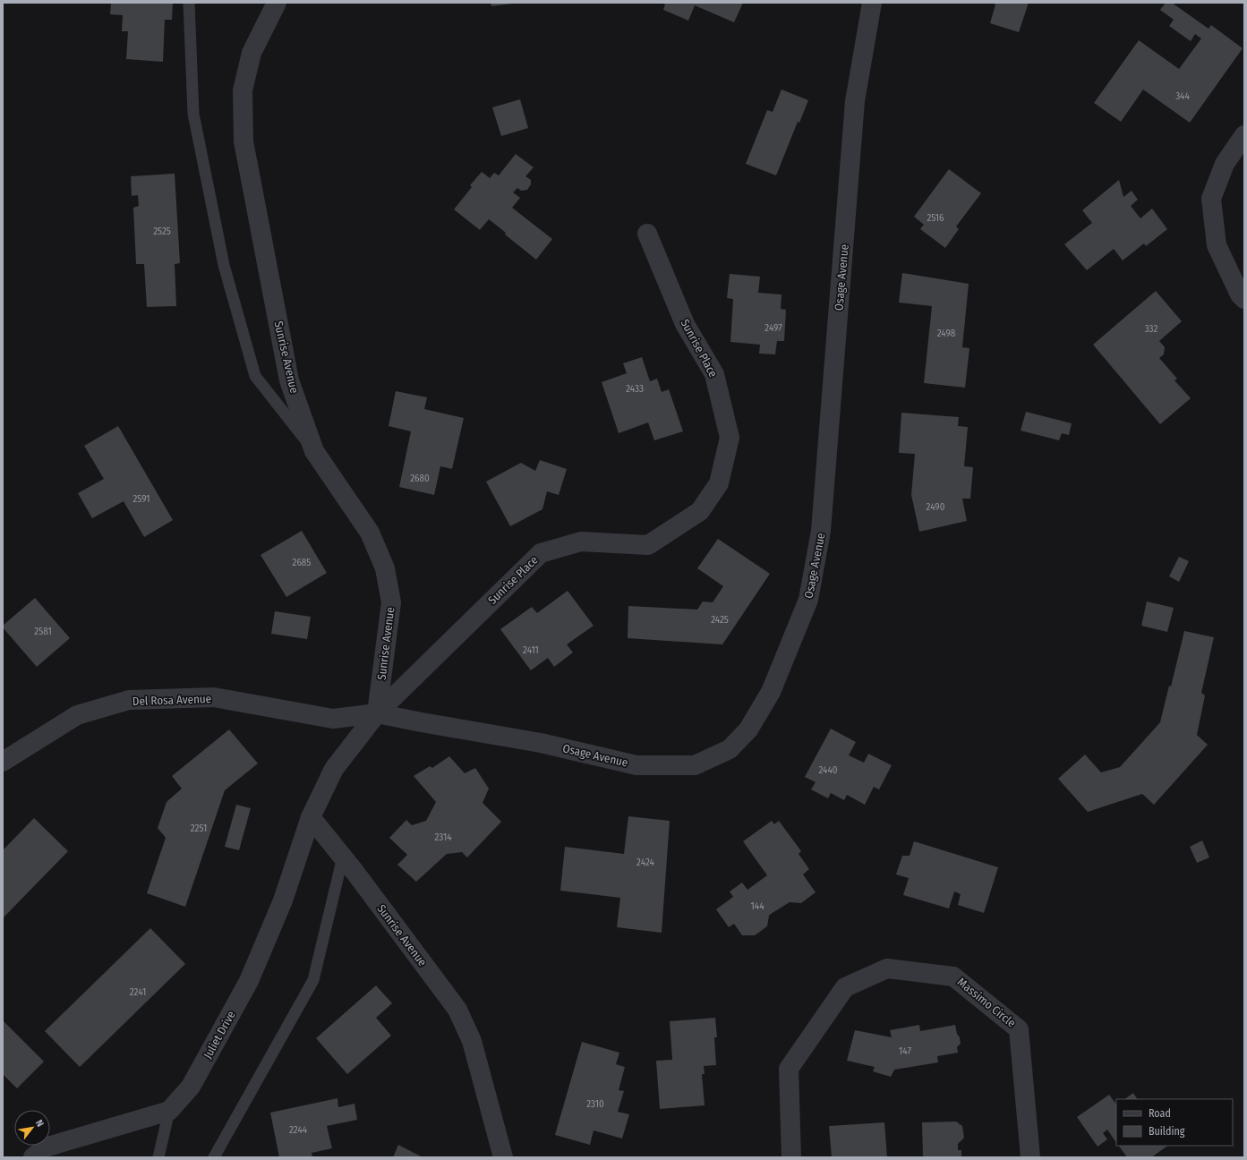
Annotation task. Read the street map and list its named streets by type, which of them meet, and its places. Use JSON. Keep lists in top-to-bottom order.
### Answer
{
  "streets": {
    "street": [
      "Osage Avenue",
      "Sunrise Place",
      "Sunrise Avenue",
      "Del Rosa Avenue",
      "Massimo Circle",
      "Juliet Drive"
    ]
  },
  "crossings": [
    ["Osage Avenue", "Sunrise Place"],
    ["Osage Avenue", "Sunrise Avenue"],
    ["Osage Avenue", "Del Rosa Avenue"],
    ["Sunrise Place", "Sunrise Avenue"],
    ["Sunrise Place", "Del Rosa Avenue"],
    ["Sunrise Avenue", "Del Rosa Avenue"],
    ["Sunrise Avenue", "Juliet Drive"]
  ],
  "house_numbers": [
    "344",
    "2516",
    "2525",
    "2497",
    "332",
    "2498",
    "2433",
    "2680",
    "2591",
    "2490",
    "2685",
    "2425",
    "2581",
    "2411",
    "2440",
    "2251",
    "2314",
    "2424",
    "144",
    "2241",
    "147",
    "2310",
    "2244"
  ],
  "legend": ["Road", "Building"],
  "north": "top right"
}
